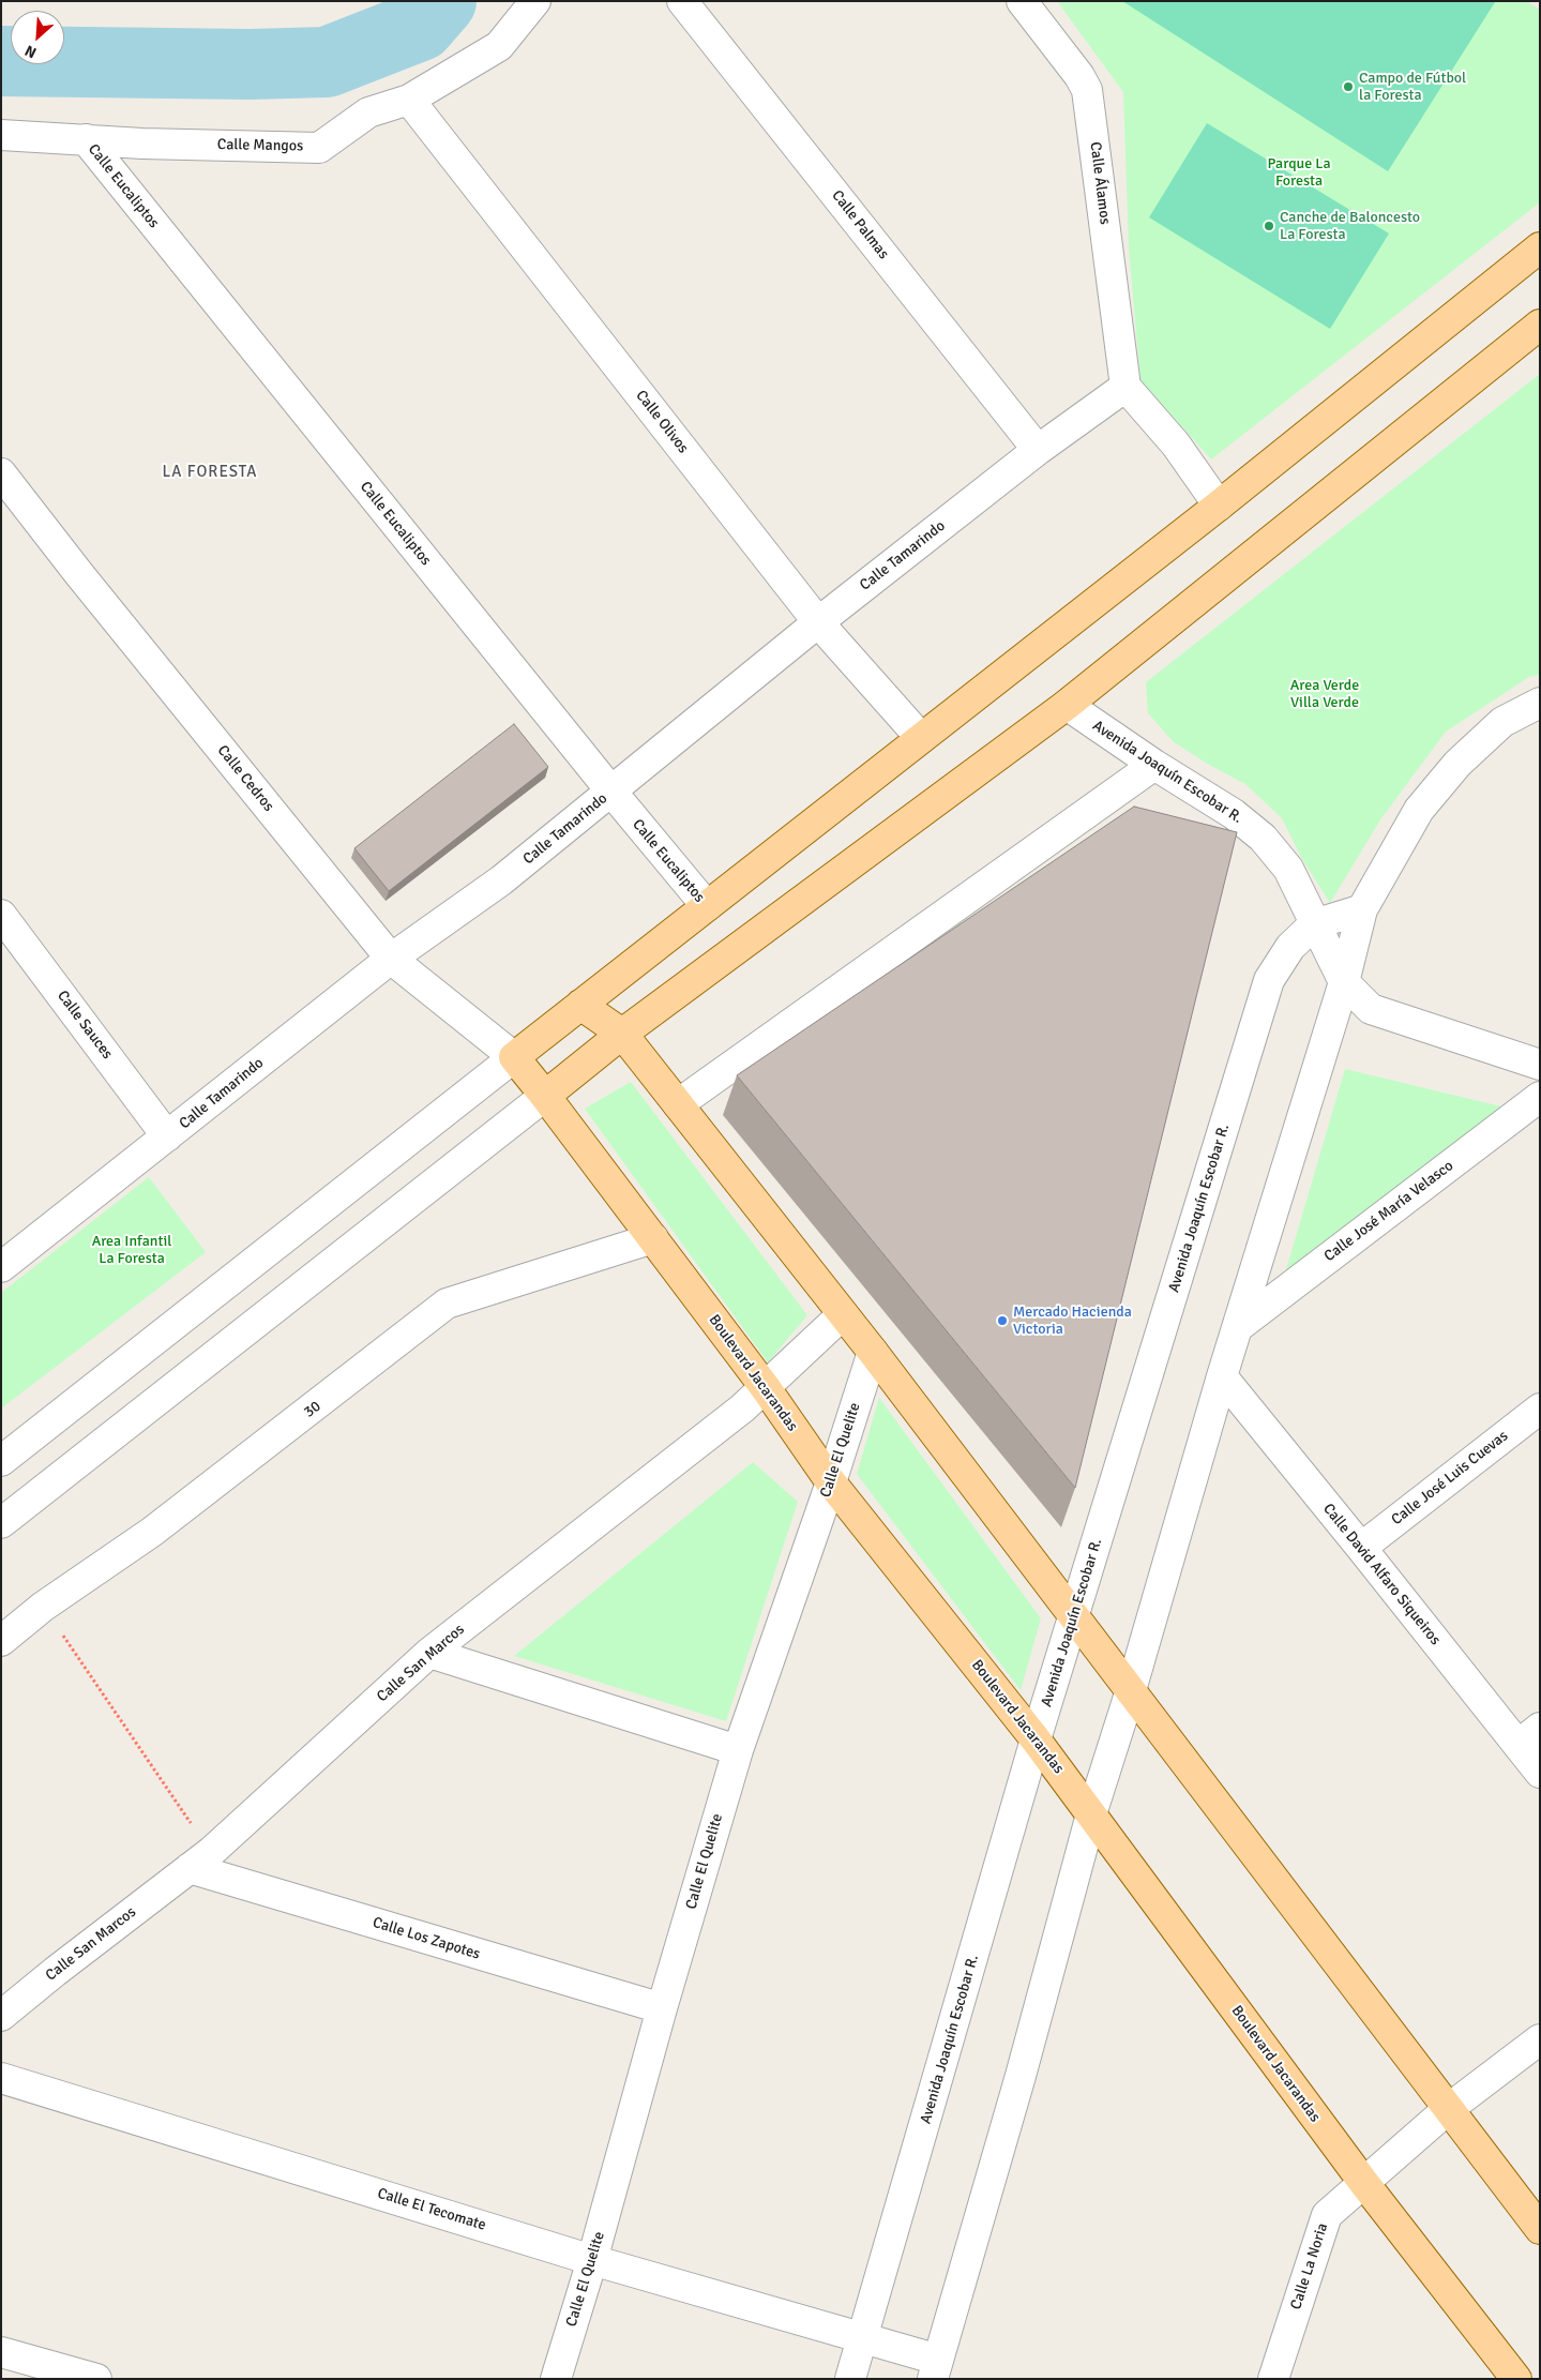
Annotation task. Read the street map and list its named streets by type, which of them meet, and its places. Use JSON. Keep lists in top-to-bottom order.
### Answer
{
  "streets": {
    "main road": ["Boulevard Jacarandas"],
    "street": [
      "Calle Mangos",
      "Calle Álamos",
      "Calle Eucaliptos",
      "Calle Palmas",
      "Calle Olivos",
      "Calle Tamarindo",
      "Avenida Joaquín Escobar R.",
      "Calle Cedros",
      "Calle Sauces",
      "Calle José María Velasco",
      "30",
      "Calle El Quelite",
      "Calle José Luis Cuevas",
      "Calle David Alfaro Siqueiros",
      "Calle San Marcos",
      "Calle Los Zapotes",
      "Calle El Tecomate",
      "Calle La Noria"
    ]
  },
  "crossings": [
    ["Calle Mangos", "Calle Eucaliptos"],
    ["Calle Mangos", "Calle Olivos"],
    ["Calle Álamos", "Calle Tamarindo"],
    ["Calle Eucaliptos", "Calle Tamarindo"],
    ["Calle Palmas", "Calle Tamarindo"],
    ["Calle Olivos", "Calle Tamarindo"],
    ["Calle Tamarindo", "Calle Cedros"],
    ["Calle Tamarindo", "Calle Sauces"],
    ["Avenida Joaquín Escobar R.", "Boulevard Jacarandas"],
    ["Avenida Joaquín Escobar R.", "Calle El Tecomate"],
    ["Calle Cedros", "Boulevard Jacarandas"],
    ["Boulevard Jacarandas", "30"],
    ["Boulevard Jacarandas", "Calle El Quelite"],
    ["Boulevard Jacarandas", "Calle San Marcos"],
    ["Boulevard Jacarandas", "Calle La Noria"],
    ["Calle El Quelite", "Calle Los Zapotes"],
    ["Calle El Quelite", "Calle El Tecomate"],
    ["Calle José Luis Cuevas", "Calle David Alfaro Siqueiros"],
    ["Calle San Marcos", "Calle Los Zapotes"]
  ],
  "districts": ["LA FORESTA"],
  "parks": ["Parque La Foresta", "Area Verde Villa Verde", "Area Infantil La Foresta"],
  "places": ["Campo de Fútbol la Foresta", "Canche de Baloncesto La Foresta", "Mercado Hacienda Victoria"],
  "north": "bottom left"
}
